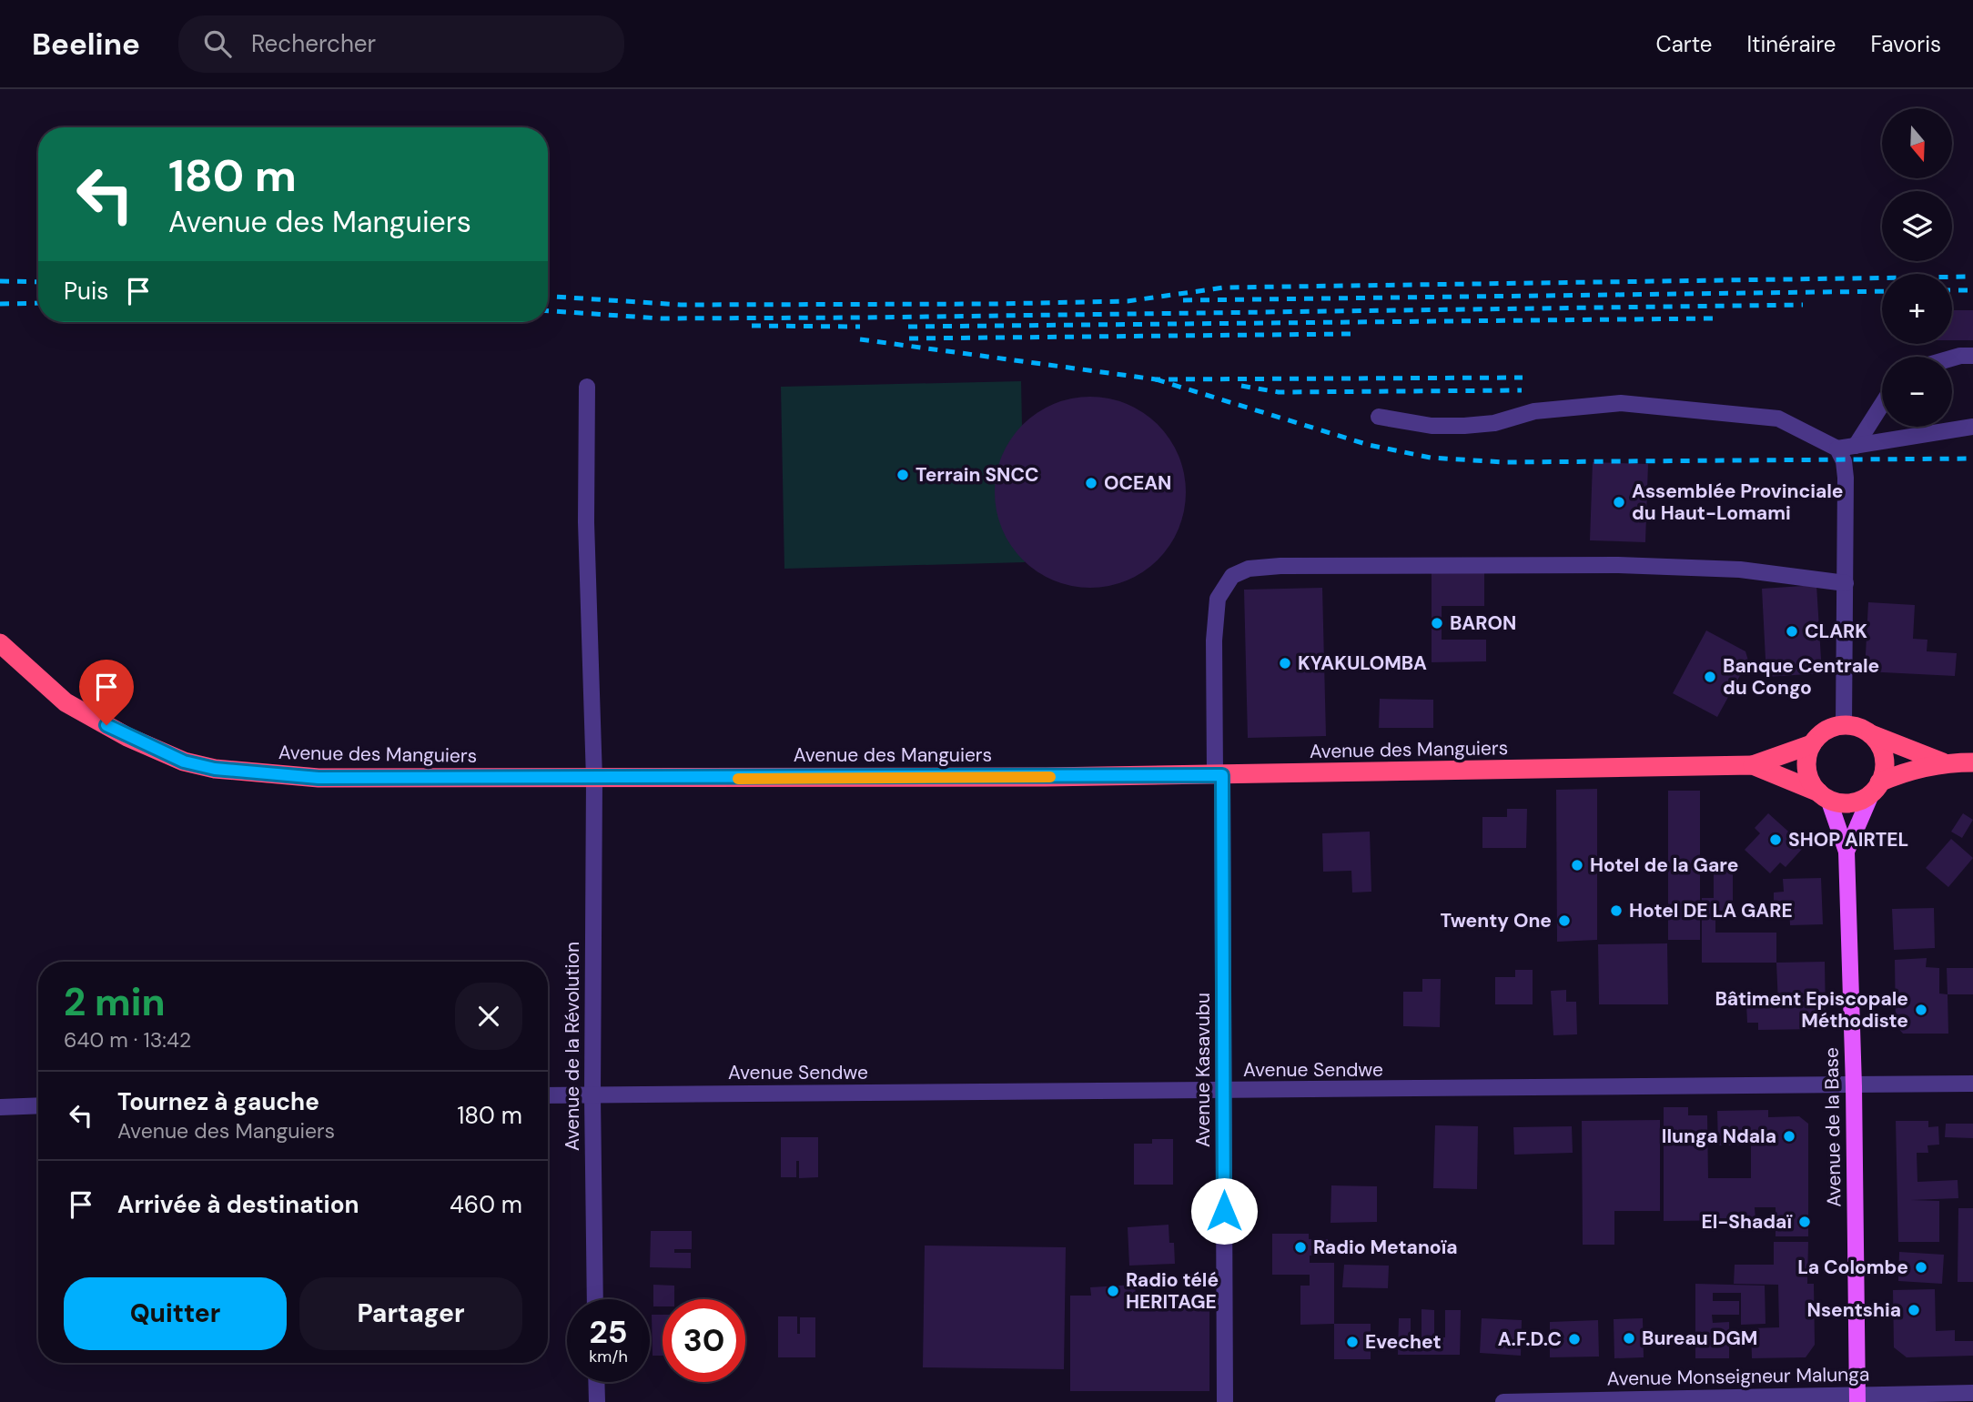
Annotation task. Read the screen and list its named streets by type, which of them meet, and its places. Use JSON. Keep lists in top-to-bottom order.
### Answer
{
  "streets": {
    "highway": ["Avenue des Manguiers"],
    "main road": ["Avenue de la Base"],
    "street": [
      "Avenue de la Révolution",
      "Avenue Kasavubu",
      "Avenue Sendwe",
      "Avenue Monseigneur Malunga"
    ]
  },
  "crossings": [
    ["Avenue des Manguiers", "Avenue de la Révolution"],
    ["Avenue des Manguiers", "Avenue Kasavubu"],
    ["Avenue de la Révolution", "Avenue Sendwe"],
    ["Avenue Kasavubu", "Avenue Sendwe"],
    ["Avenue Sendwe", "Avenue de la Base"],
    ["Avenue de la Base", "Avenue Monseigneur Malunga"]
  ],
  "places": [
    "Terrain SNCC",
    "OCEAN",
    "Assemblée Provinciale du Haut-Lomami",
    "BARON",
    "CLARK",
    "KYAKULOMBA",
    "Banque Centrale du Congo",
    "SHOP AIRTEL",
    "Hotel de la Gare",
    "Hotel DE LA GARE",
    "Twenty One",
    "Bâtiment Episcopale Méthodiste",
    "Ilunga Ndala",
    "El-Shadaï",
    "Radio Metanoïa",
    "La Colombe",
    "Radio télé HERITAGE",
    "Nsentshia",
    "Bureau DGM",
    "A.F.D.C",
    "Evechet"
  ],
  "north": "bottom",
  "page": {
    "header": "Beeline",
    "search": "Rechercher",
    "nav": ["Carte", "Itinéraire", "Favoris"],
    "map_buttons": ["+", "−"],
    "turn": ["180 m", "Avenue des Manguiers"],
    "then": "Puis",
    "heading": ["2 min", "640 m · 13:42"],
    "list": [
      {
        "name": "Tournez à gauche",
        "note": "Avenue des Manguiers",
        "value": "180 m"
      },
      {
        "name": "Arrivée à destination",
        "value": "460 m"
      }
    ],
    "buttons": ["Quitter", "Partager"],
    "speed": "25 km/h",
    "limit": "30"
  }
}
